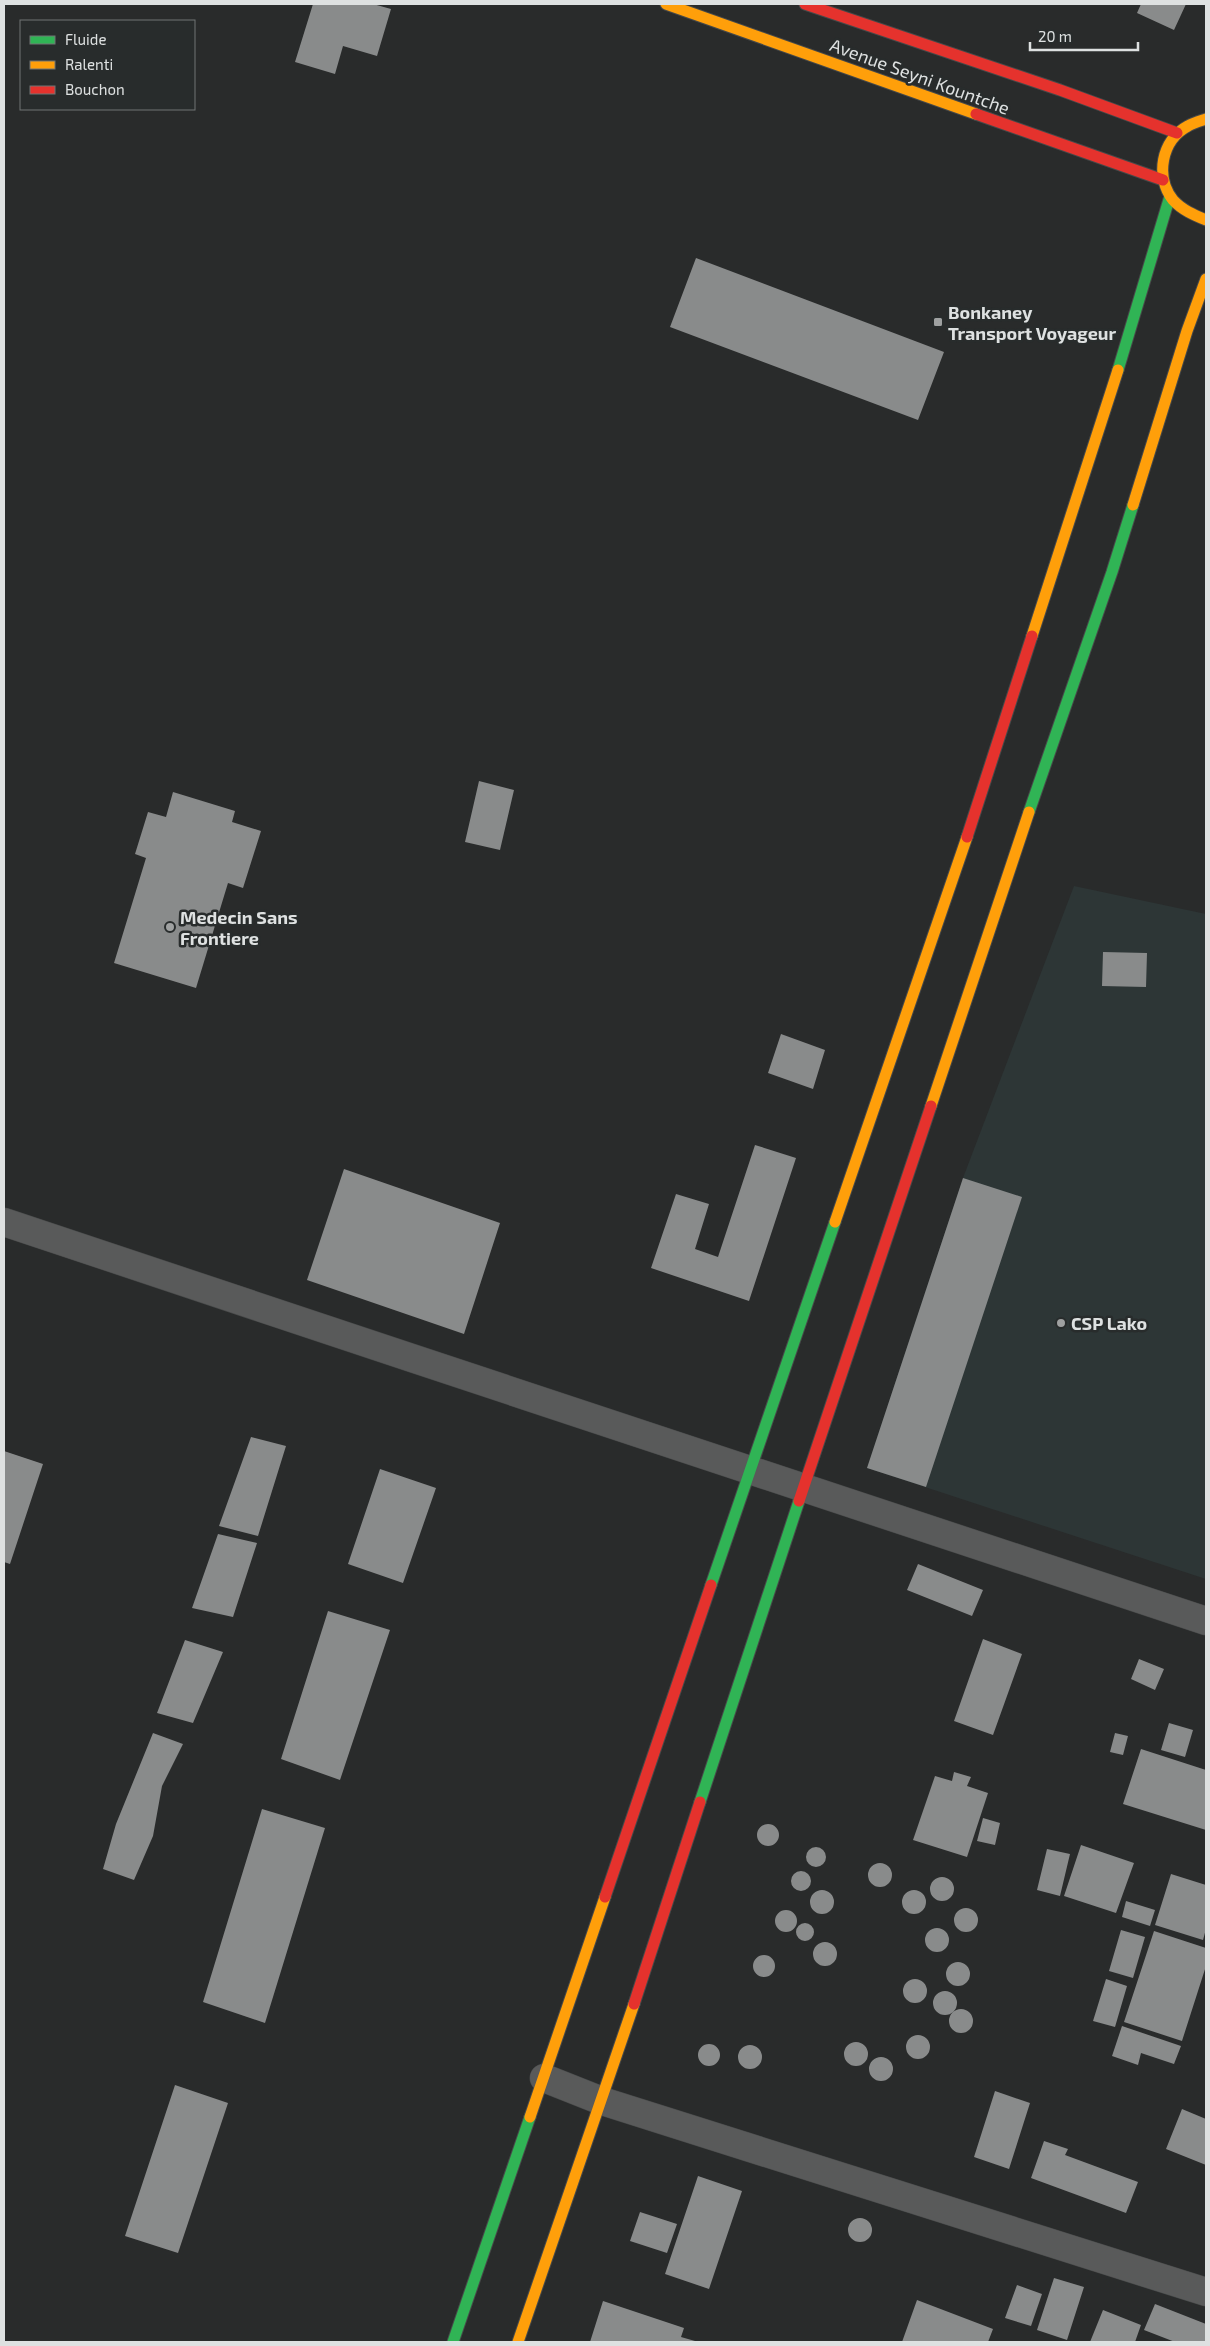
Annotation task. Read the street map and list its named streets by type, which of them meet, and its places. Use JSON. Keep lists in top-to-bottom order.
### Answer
{
  "streets": {
    "main road": ["Avenue Seyni Kountche"]
  },
  "places": {
    "transit": ["Bonkaney Transport Voyageur"],
    "other": ["Medecin Sans Frontiere", "CSP Lako"]
  },
  "legend": ["Fluide", "Ralenti", "Bouchon"],
  "scale_bar": "20 m"
}
